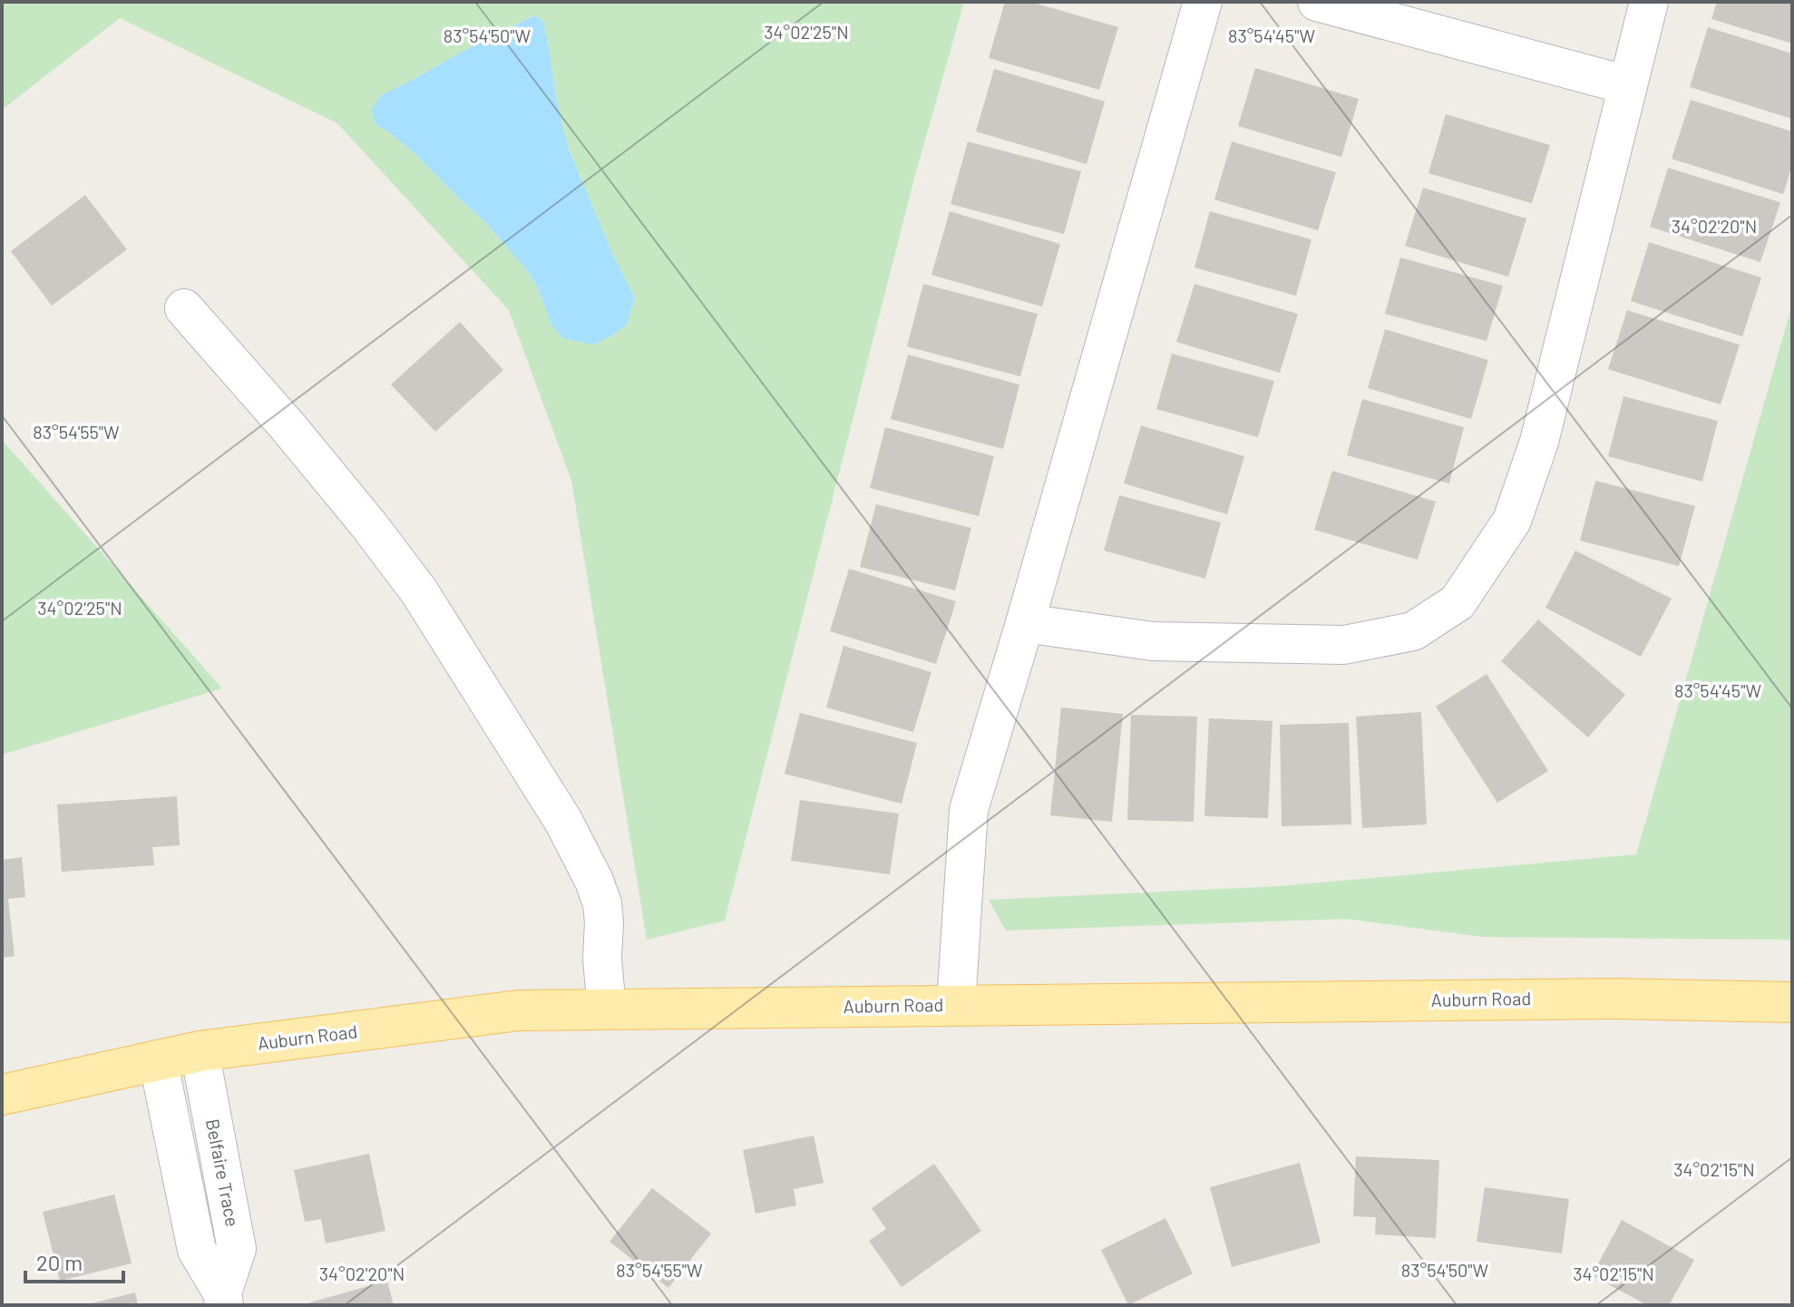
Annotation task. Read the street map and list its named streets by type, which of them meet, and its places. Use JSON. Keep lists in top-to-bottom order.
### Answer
{
  "streets": {
    "main road": ["Auburn Road"],
    "street": ["Belfaire Trace"]
  },
  "crossings": [
    ["Auburn Road", "Belfaire Trace"]
  ],
  "scale_bar": "20 m",
  "coordinates": [
    "34°02'25\"N",
    "83°54'50\"W",
    "83°54'45\"W",
    "34°02'20\"N",
    "83°54'55\"W",
    "34°02'15\"N"
  ]
}
